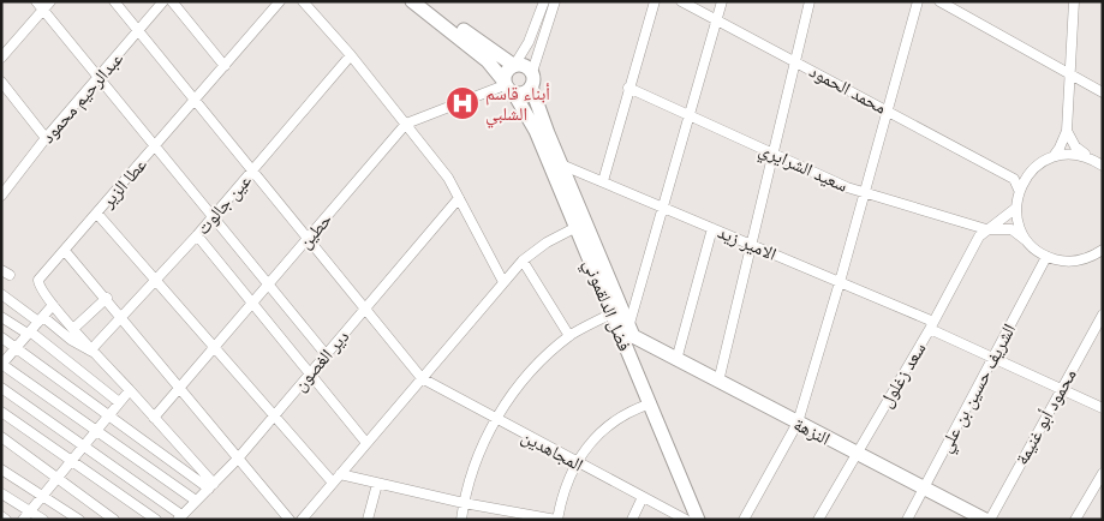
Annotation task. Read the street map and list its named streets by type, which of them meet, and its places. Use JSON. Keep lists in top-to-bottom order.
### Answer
{
  "streets": {
    "main road": ["فضل الدلقموني", "النزهة"],
    "street": [
      "محمد الحمود",
      "عبدالرحيم محمود",
      "سعيد الشرايري",
      "عطا الزير",
      "عين جالوت",
      "حطين",
      "الامير زيد",
      "دير الغصون",
      "سعد زغلول",
      "الشريف حسين بن علي",
      "محمود أبو غنيمة",
      "المجاهدين"
    ]
  },
  "crossings": [
    ["سعيد الشرايري", "سعد زغلول"],
    ["حطين", "فضل الدلقموني"],
    ["حطين", "النزهة"],
    ["الامير زيد", "سعد زغلول"],
    ["الامير زيد", "الشريف حسين بن علي"],
    ["الامير زيد", "محمود أبو غنيمة"],
    ["الامير زيد", "النزهة"],
    ["فضل الدلقموني", "النزهة"],
    ["سعد زغلول", "النزهة"],
    ["الشريف حسين بن علي", "النزهة"]
  ],
  "places": {
    "hospital": ["أبناء قاسم الشلبي"]
  }
}
